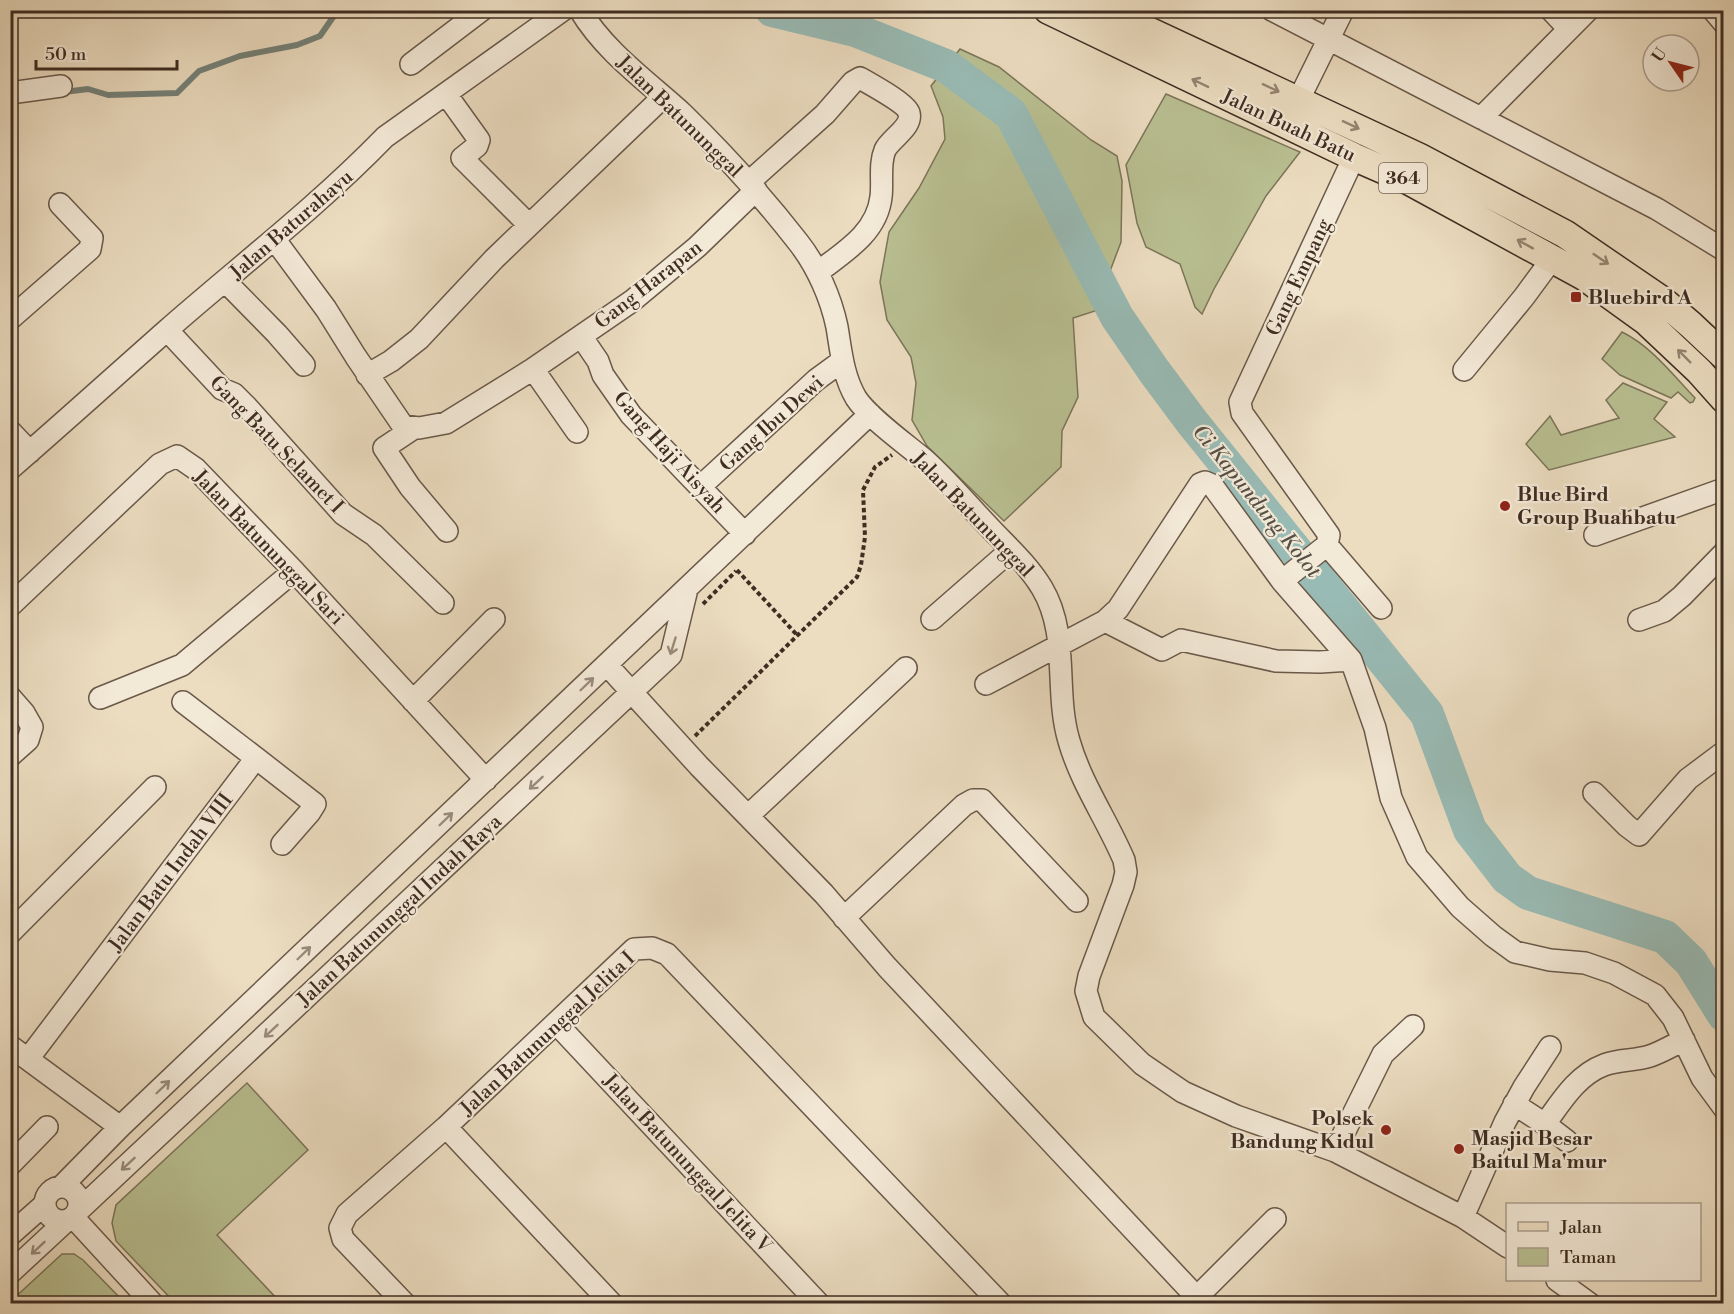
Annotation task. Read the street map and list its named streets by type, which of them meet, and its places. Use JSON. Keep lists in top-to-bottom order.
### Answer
{
  "streets": {
    "main road": ["Jalan Buah Batu", "364"],
    "street": [
      "Jalan Batununggal",
      "Jalan Baturahayu",
      "Gang Empang",
      "Gang Harapan",
      "Gang Ibu Dewi",
      "Gang Batu Selamet I",
      "Gang Haji Aisyah",
      "Jalan Batununggal Sari",
      "Jalan Batu Indah VIII",
      "Jalan Batununggal Indah Raya",
      "Jalan Batununggal Jelita I",
      "Jalan Batununggal Jelita V"
    ]
  },
  "crossings": [
    ["Jalan Batununggal", "Gang Harapan"],
    ["Jalan Batununggal", "Gang Ibu Dewi"],
    ["Jalan Batununggal", "Jalan Batununggal Indah Raya"],
    ["Jalan Buah Batu", "Gang Empang"],
    ["Jalan Baturahayu", "Gang Batu Selamet I"],
    ["Gang Harapan", "Gang Haji Aisyah"],
    ["Gang Ibu Dewi", "Gang Haji Aisyah"],
    ["Gang Haji Aisyah", "Jalan Batununggal Indah Raya"],
    ["Jalan Batununggal Sari", "Jalan Batununggal Indah Raya"],
    ["Jalan Batununggal Jelita I", "Jalan Batununggal Jelita V"]
  ],
  "water": ["Ci Kapundung Kolot"],
  "places": {
    "transit": ["Bluebird A"],
    "other": ["Blue Bird Group Buahbatu", "Polsek Bandung Kidul", "Masjid Besar Baitul Ma'mur"]
  },
  "legend": ["Jalan", "Taman"],
  "scale_bar": "50 m",
  "north": "top left"
}
